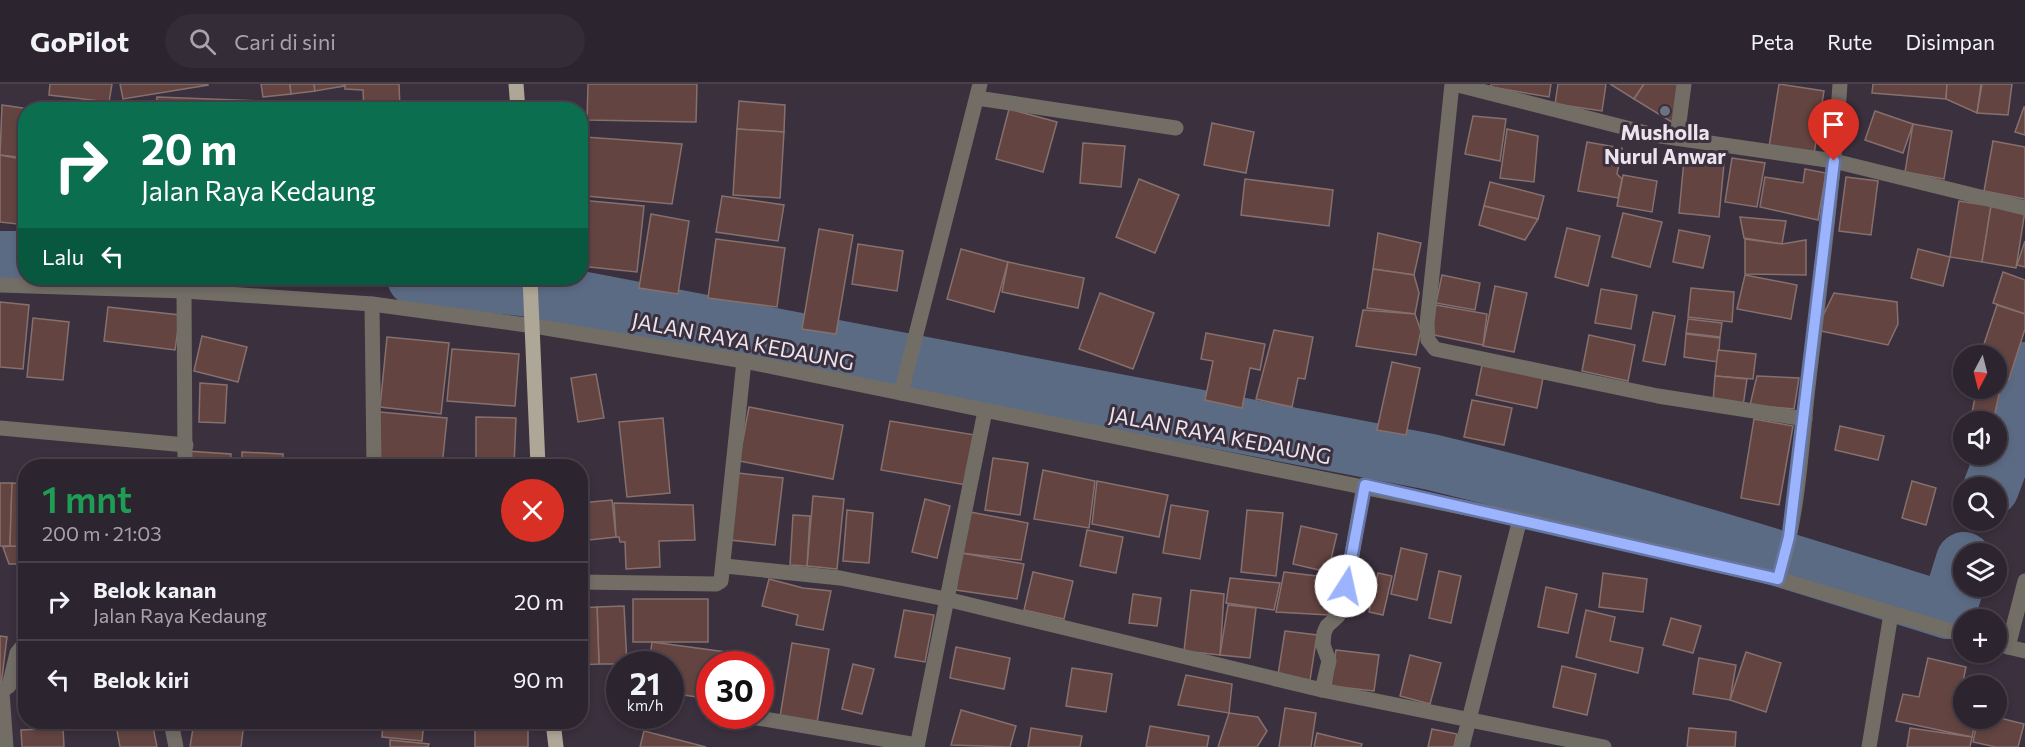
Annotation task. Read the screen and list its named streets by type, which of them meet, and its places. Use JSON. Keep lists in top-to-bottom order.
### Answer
{
  "streets": {
    "street": ["JALAN RAYA KEDAUNG"]
  },
  "places": ["Musholla Nurul Anwar"],
  "north": "bottom",
  "page": {
    "header": "GoPilot",
    "search": "Cari di sini",
    "nav": ["Peta", "Rute", "Disimpan"],
    "turn": ["20 m", "Jalan Raya Kedaung"],
    "then": "Lalu",
    "map_buttons": ["+", "−"],
    "heading": ["1 mnt", "200 m · 21:03"],
    "list": [
      {
        "name": "Belok kanan",
        "note": "Jalan Raya Kedaung",
        "value": "20 m"
      },
      {
        "name": "Belok kiri",
        "value": "90 m"
      }
    ],
    "speed": "21 km/h",
    "limit": "30"
  }
}
